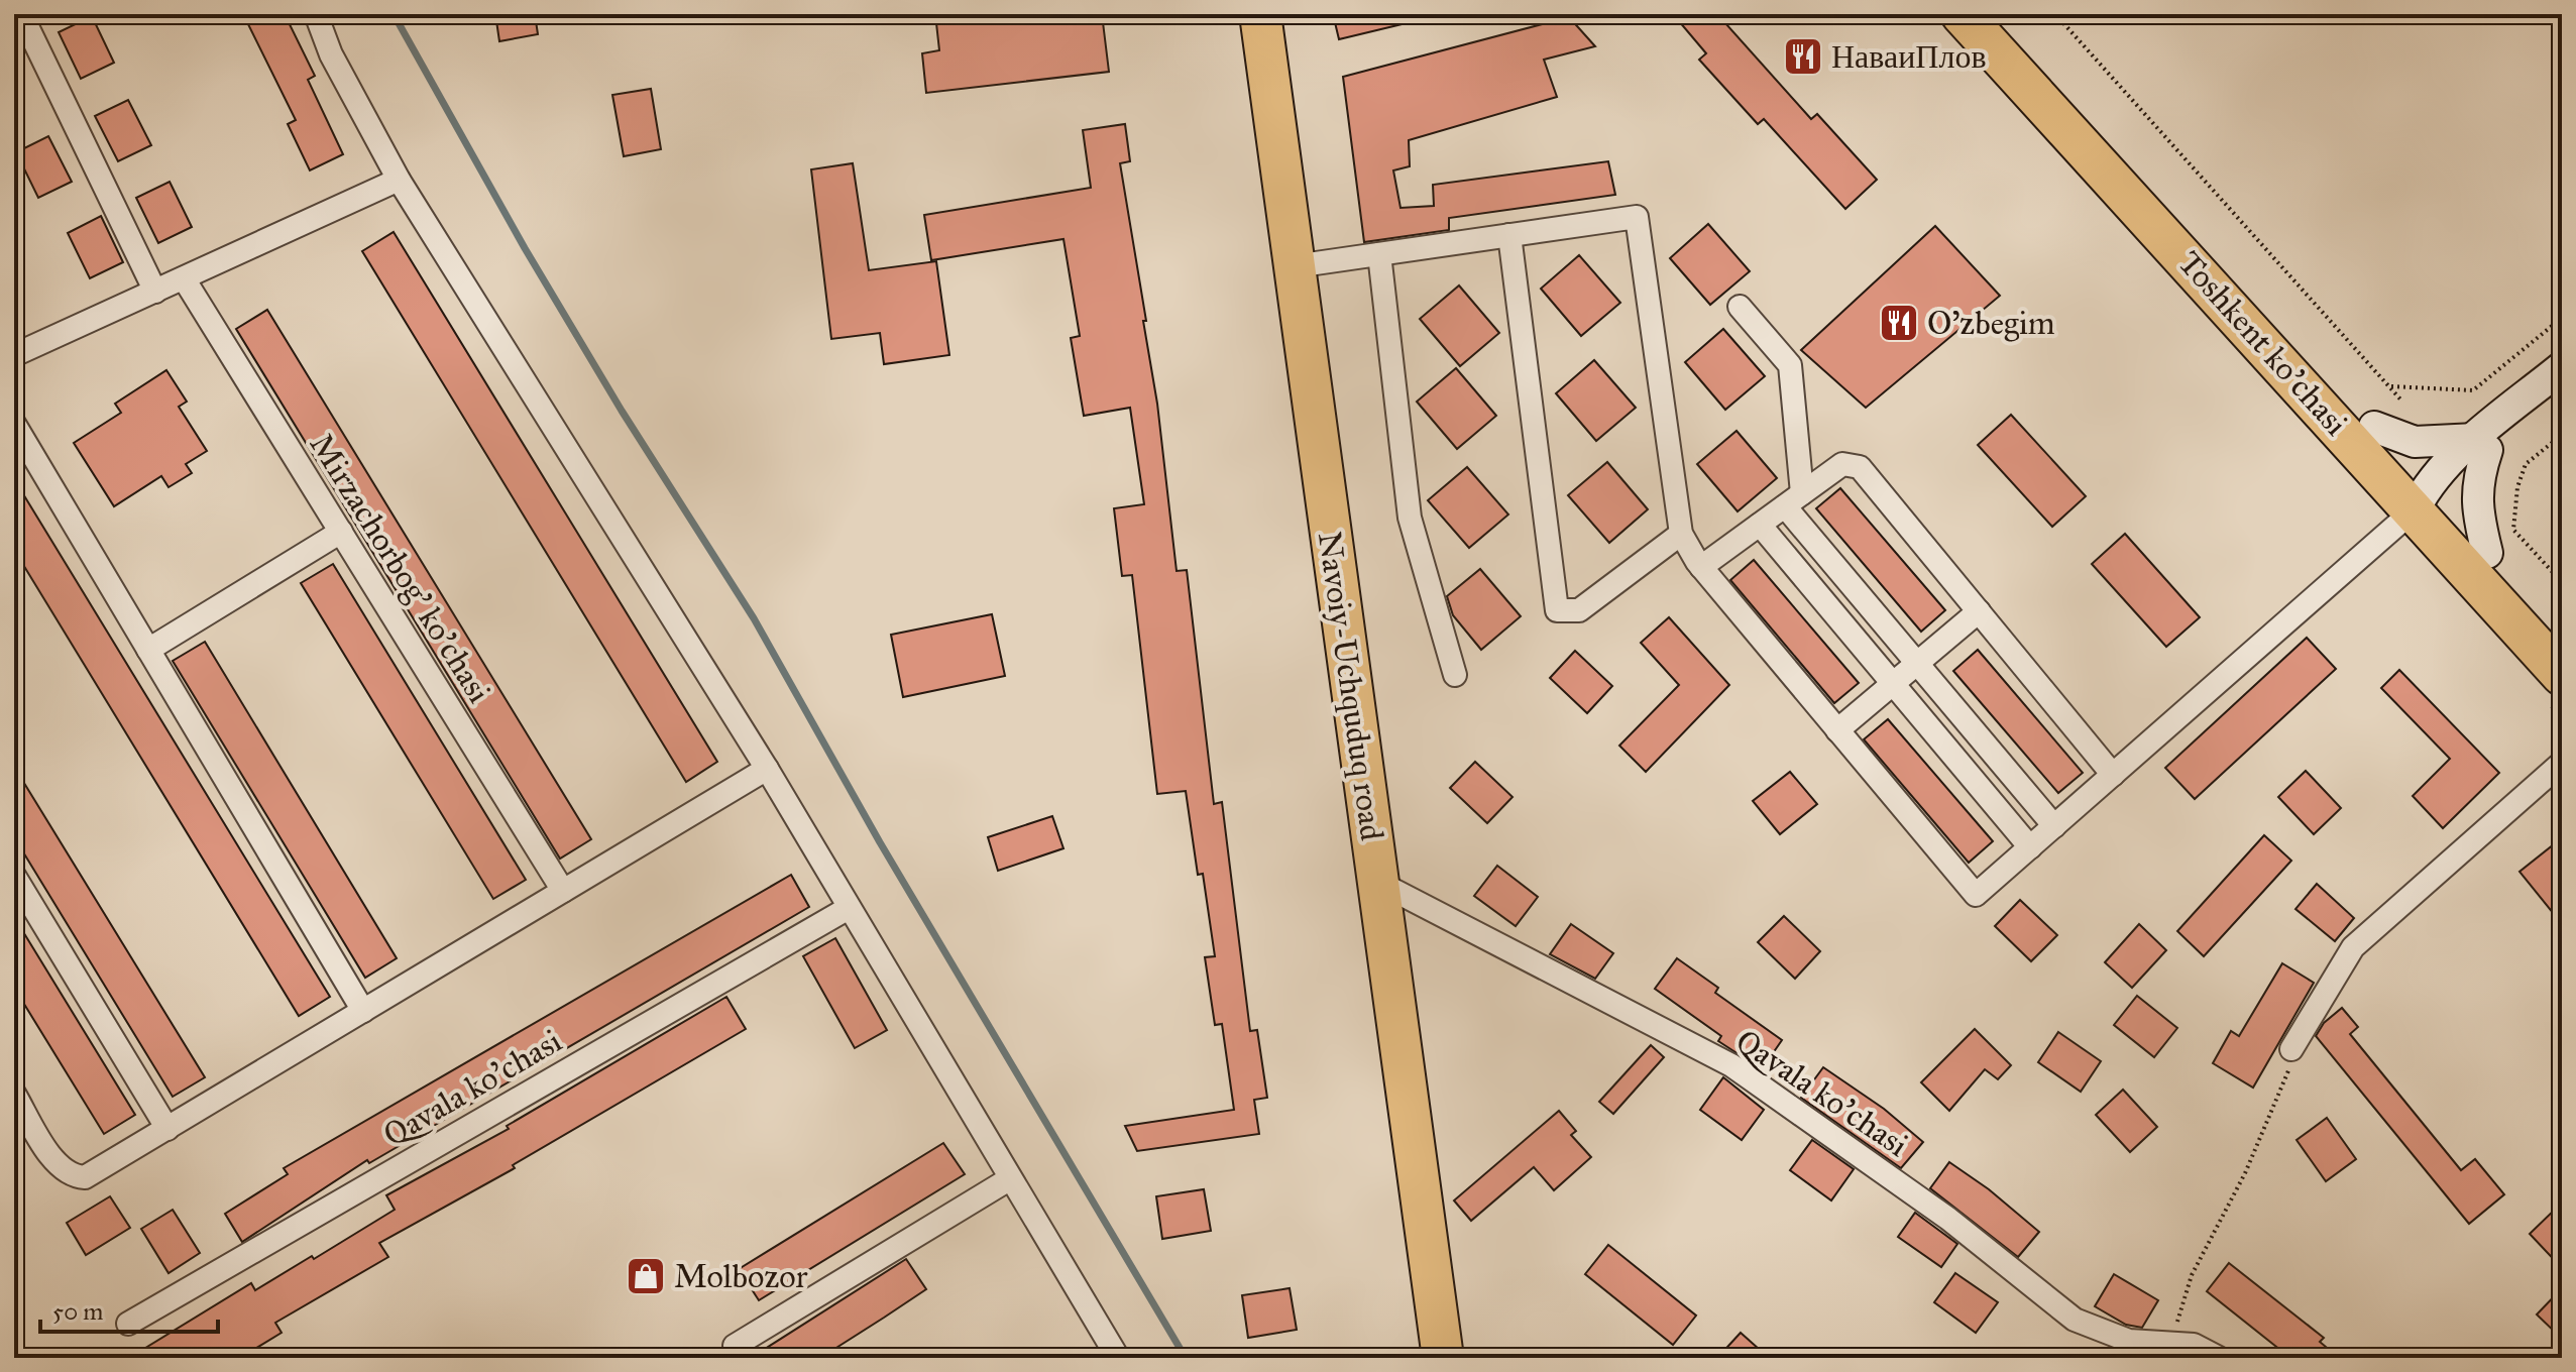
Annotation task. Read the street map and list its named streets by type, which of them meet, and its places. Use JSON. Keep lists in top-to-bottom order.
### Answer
{
  "streets": {
    "highway": ["Toshkent ko'chasi", "Navoiy-Uchquduq road"],
    "street": ["Mirzachorbog' ko'chasi", "Qavala ko'chasi"]
  },
  "crossings": [
    ["Navoiy-Uchquduq road", "Qavala ko'chasi"]
  ],
  "places": {
    "restaurant": ["НаваиПлов", "O'zbegim"],
    "shop": ["Molbozor"]
  },
  "scale_bar": "50 m"
}
